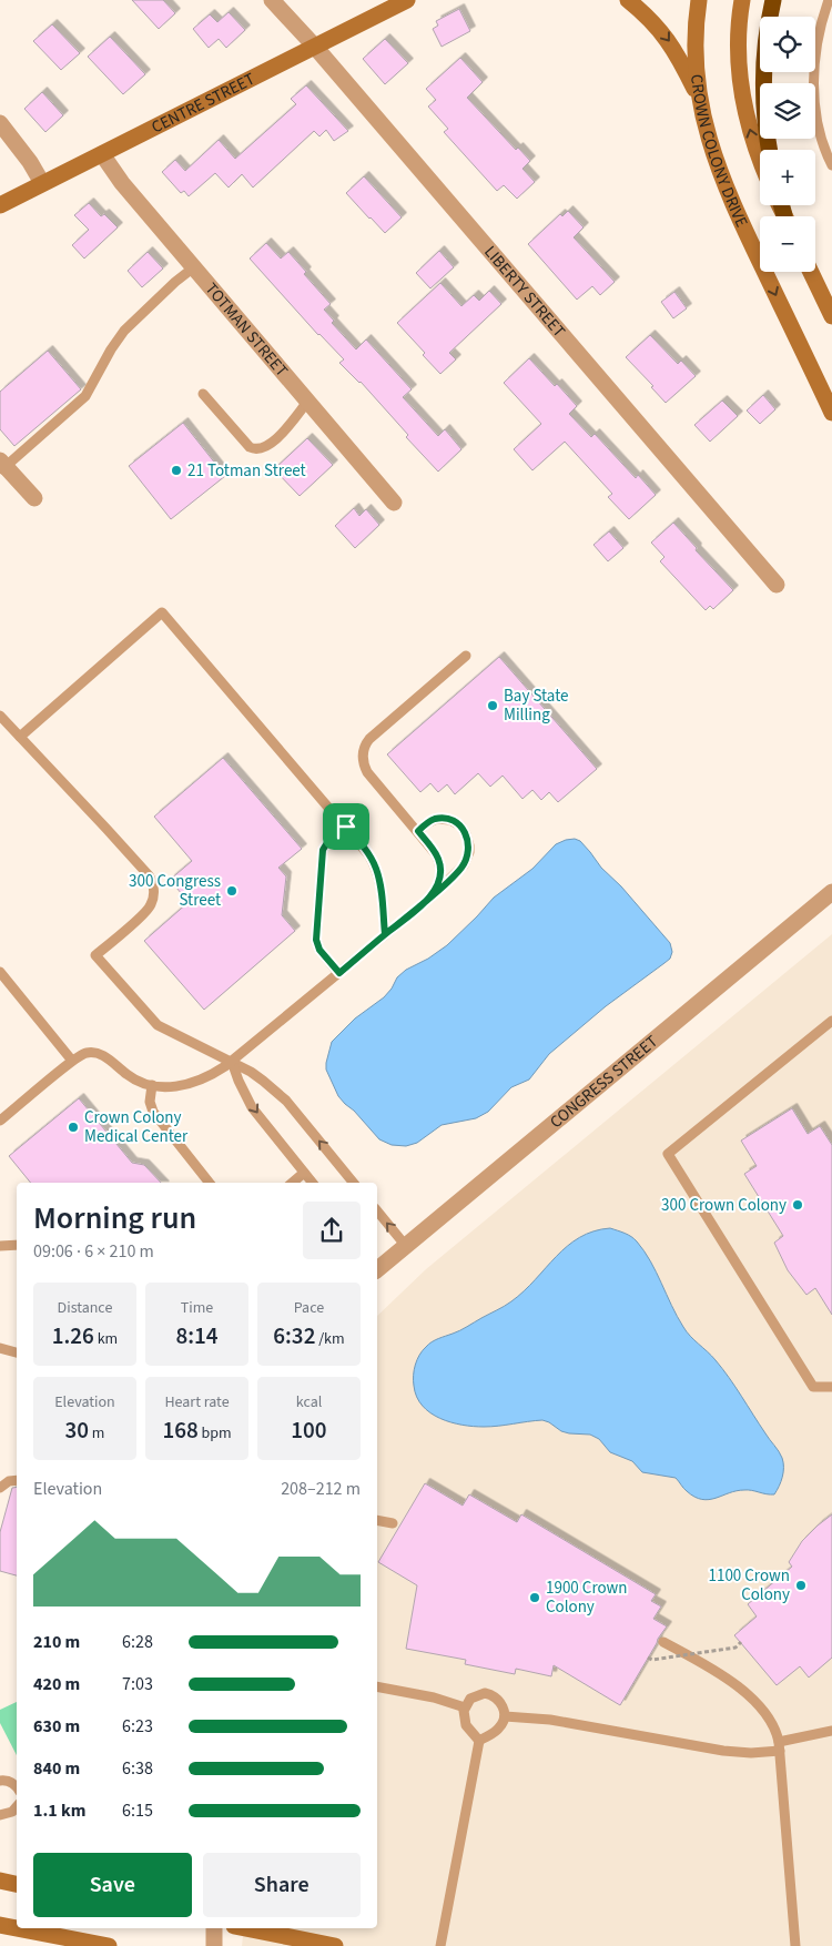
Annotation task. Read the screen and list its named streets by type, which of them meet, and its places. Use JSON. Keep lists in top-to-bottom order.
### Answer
{
  "streets": {
    "street": [
      "CENTRE STREET",
      "CROWN COLONY DRIVE",
      "LIBERTY STREET",
      "TOTMAN STREET",
      "CONGRESS STREET"
    ]
  },
  "crossings": [
    ["CENTRE STREET", "LIBERTY STREET"],
    ["CENTRE STREET", "TOTMAN STREET"]
  ],
  "places": [
    "21 Totman Street",
    "Bay State Milling",
    "300 Congress Street",
    "Crown Colony Medical Center",
    "300 Crown Colony",
    "1100 Crown Colony",
    "1900 Crown Colony"
  ],
  "page": {
    "map_buttons": ["+", "−"],
    "heading": ["Morning run", "09:06 · 6 × 210 m"],
    "stats": [
      ["Distance", "1.26 km"],
      ["Time", "8:14"],
      ["Pace", "6:32 /km"],
      ["Elevation", "30 m"],
      ["Heart rate", "168 bpm"],
      ["kcal", "100"]
    ],
    "chart": ["Elevation", "208–212 m"],
    "list": [
      {
        "name": "210 m",
        "note": "6:28"
      },
      {
        "name": "420 m",
        "note": "7:03"
      },
      {
        "name": "630 m",
        "note": "6:23"
      },
      {
        "name": "840 m",
        "note": "6:38"
      },
      {
        "name": "1.1 km",
        "note": "6:15"
      }
    ],
    "buttons": ["Save", "Share"]
  }
}
